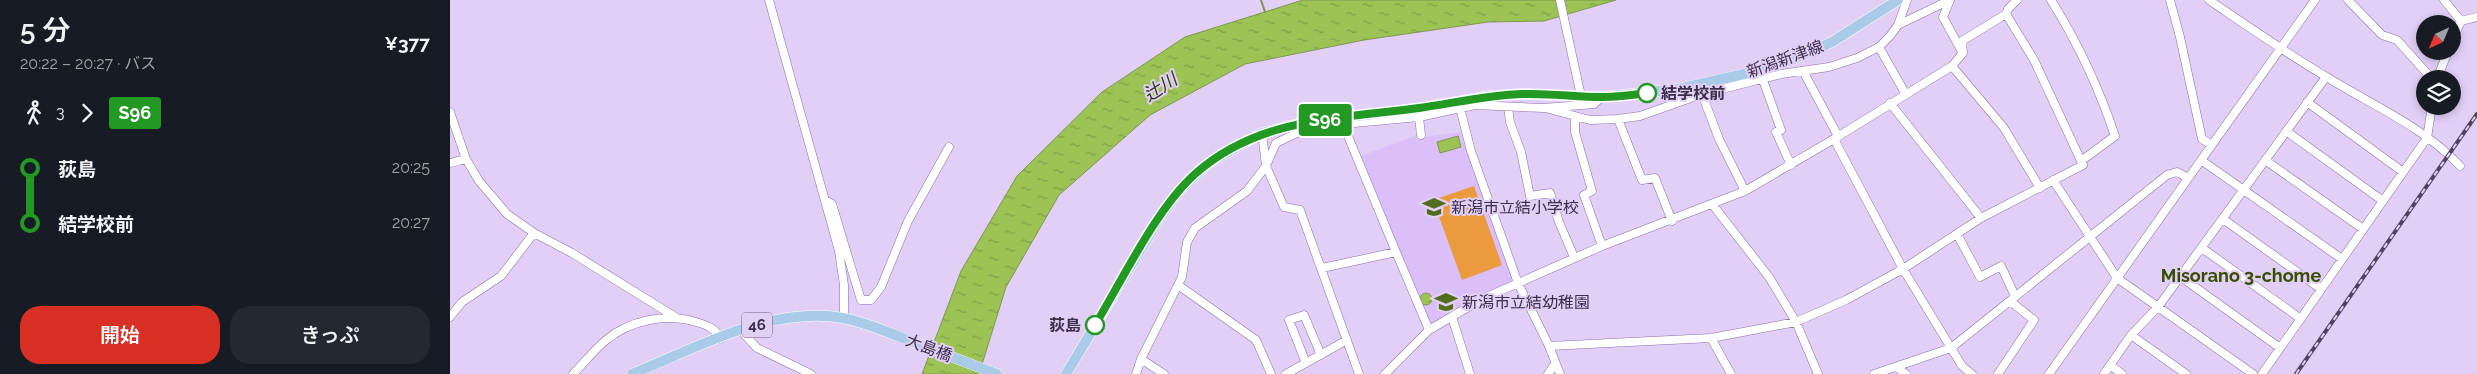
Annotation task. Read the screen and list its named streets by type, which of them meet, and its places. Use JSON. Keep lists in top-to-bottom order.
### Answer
{
  "streets": {
    "main road": ["新潟新津線", "46", "大島橋"]
  },
  "crossings": [
    ["46", "大島橋"]
  ],
  "districts": ["Misorano 3-chome"],
  "water": ["辻川"],
  "places": {
    "other": ["結学校前", "荻島"],
    "school or university": ["新潟市立結小学校", "新潟市立結幼稚園"]
  },
  "lines": ["bus line S96"],
  "north": "bottom left",
  "page": {
    "heading": ["5 分", "20:22 – 20:27 · バス", "¥377"],
    "on_map": "S96",
    "legs": ["3", "S96"],
    "list": [
      {
        "name": "荻島",
        "value": "20:25"
      },
      {
        "name": "結学校前",
        "value": "20:27"
      }
    ],
    "buttons": ["開始", "きっぷ"]
  }
}
